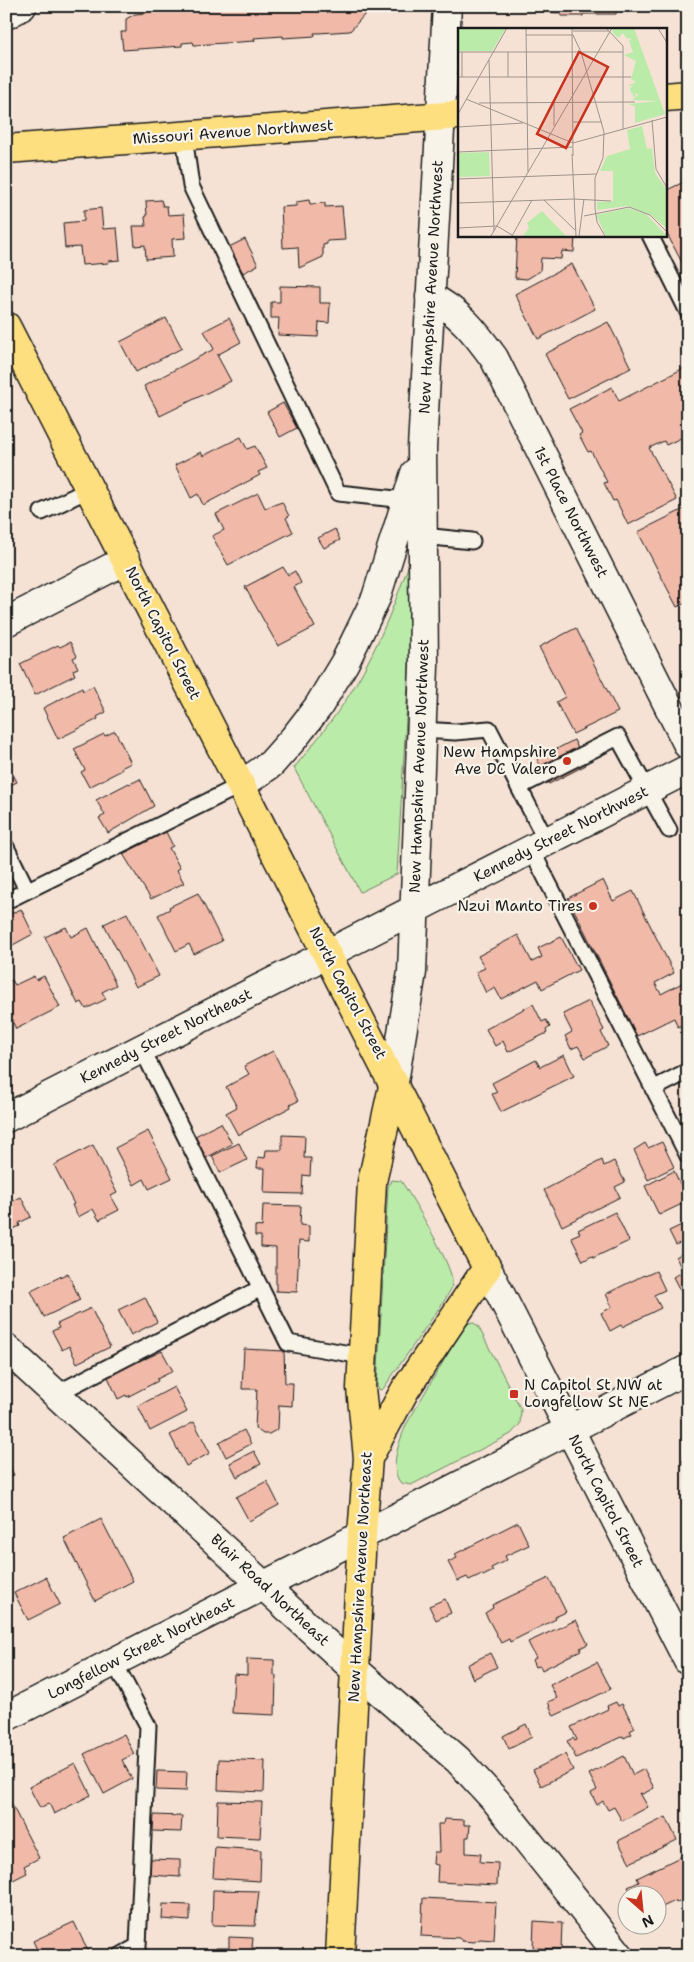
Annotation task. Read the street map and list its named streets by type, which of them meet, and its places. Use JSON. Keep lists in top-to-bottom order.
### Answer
{
  "streets": {
    "main road": ["Missouri Avenue Northwest", "North Capitol Street", "New Hampshire Avenue Northeast"],
    "street": [
      "New Hampshire Avenue Northwest",
      "1st Place Northwest",
      "Kennedy Street Northwest",
      "Kennedy Street Northeast",
      "Blair Road Northeast",
      "Longfellow Street Northeast"
    ]
  },
  "crossings": [
    ["Missouri Avenue Northwest", "New Hampshire Avenue Northwest"],
    ["New Hampshire Avenue Northwest", "1st Place Northwest"],
    ["New Hampshire Avenue Northwest", "North Capitol Street"],
    ["New Hampshire Avenue Northwest", "Kennedy Street Northwest"],
    ["New Hampshire Avenue Northwest", "New Hampshire Avenue Northeast"],
    ["North Capitol Street", "Kennedy Street Northwest"],
    ["North Capitol Street", "Kennedy Street Northeast"],
    ["North Capitol Street", "New Hampshire Avenue Northeast"],
    ["North Capitol Street", "Longfellow Street Northeast"],
    ["Kennedy Street Northwest", "Kennedy Street Northeast"],
    ["New Hampshire Avenue Northeast", "Blair Road Northeast"],
    ["New Hampshire Avenue Northeast", "Longfellow Street Northeast"],
    ["Blair Road Northeast", "Longfellow Street Northeast"]
  ],
  "places": {
    "other": ["New Hampshire Ave DC Valero", "Nzui Manto Tires"],
    "transit": ["N Capitol St NW at Longfellow St NE"]
  },
  "north": "bottom right"
}
